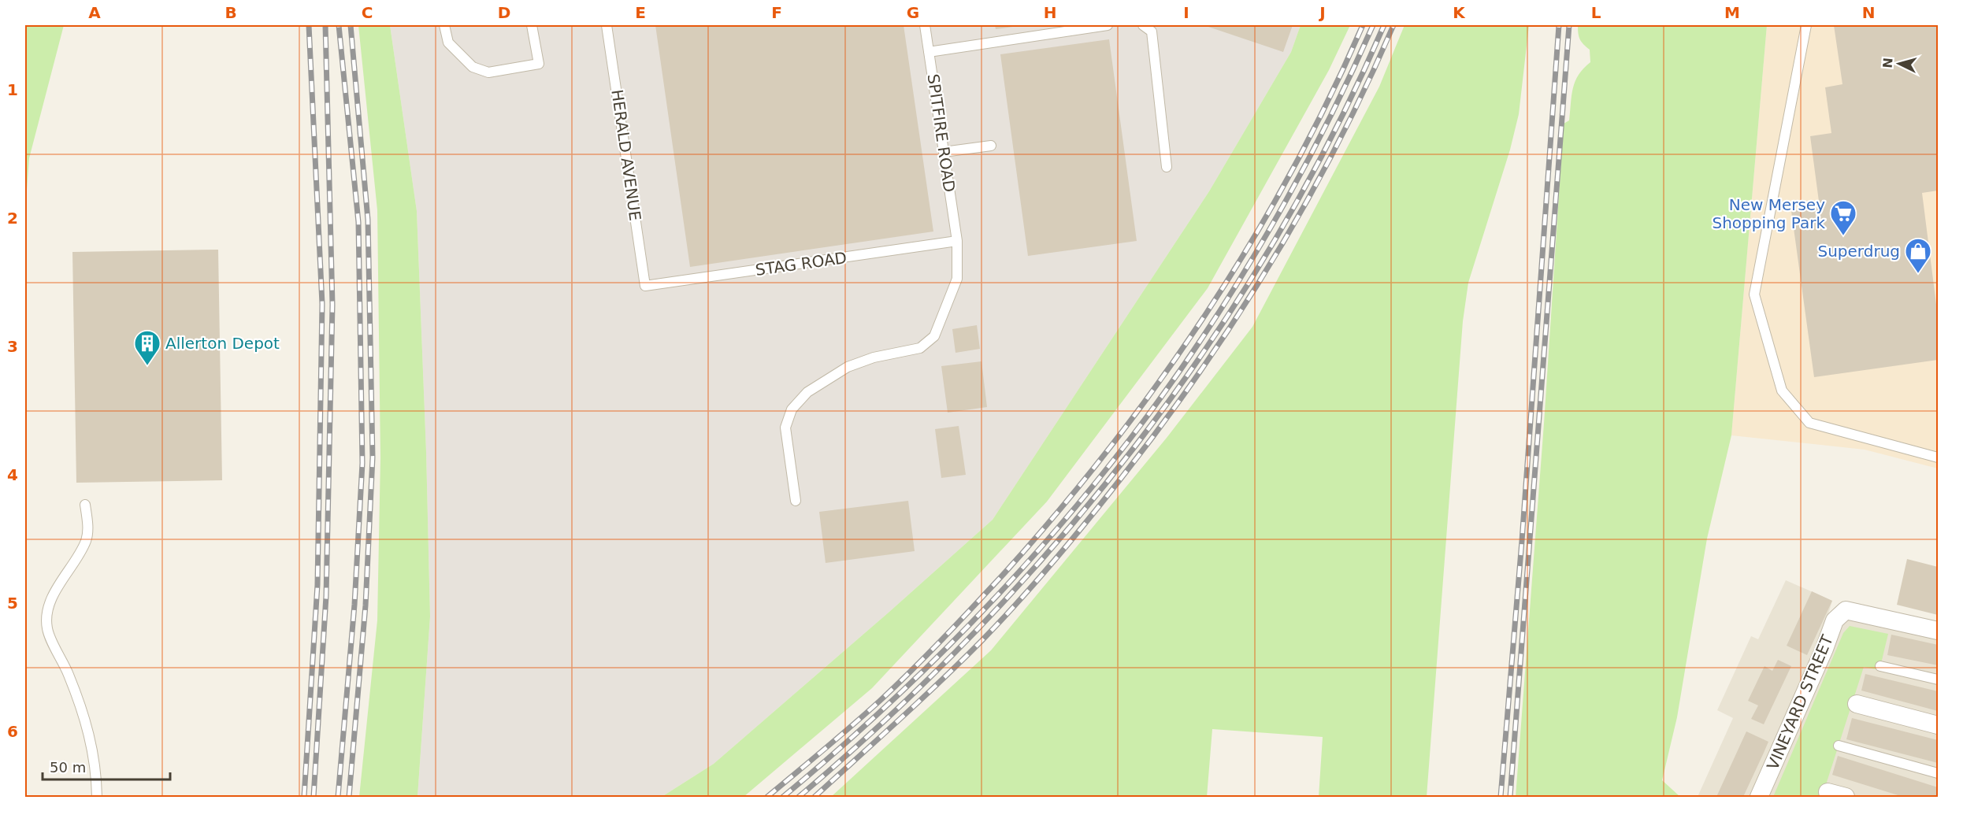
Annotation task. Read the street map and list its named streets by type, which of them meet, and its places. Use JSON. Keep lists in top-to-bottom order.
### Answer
{
  "streets": {
    "street": ["VINEYARD STREET"],
    "lane": ["SPITFIRE ROAD", "HERALD AVENUE", "STAG ROAD"]
  },
  "crossings": [
    ["SPITFIRE ROAD", "STAG ROAD"],
    ["HERALD AVENUE", "STAG ROAD"]
  ],
  "places": {
    "supermarket": ["New Mersey Shopping Park"],
    "shop": ["Superdrug"],
    "building": ["Allerton Depot"]
  },
  "scale_bar": "50 m",
  "north": "left",
  "grid": {
    "columns": [
      "A",
      "B",
      "C",
      "D",
      "E",
      "F",
      "G",
      "H",
      "I",
      "J",
      "K",
      "L",
      "M",
      "N"
    ],
    "rows": [
      "1",
      "2",
      "3",
      "4",
      "5",
      "6"
    ]
  }
}
